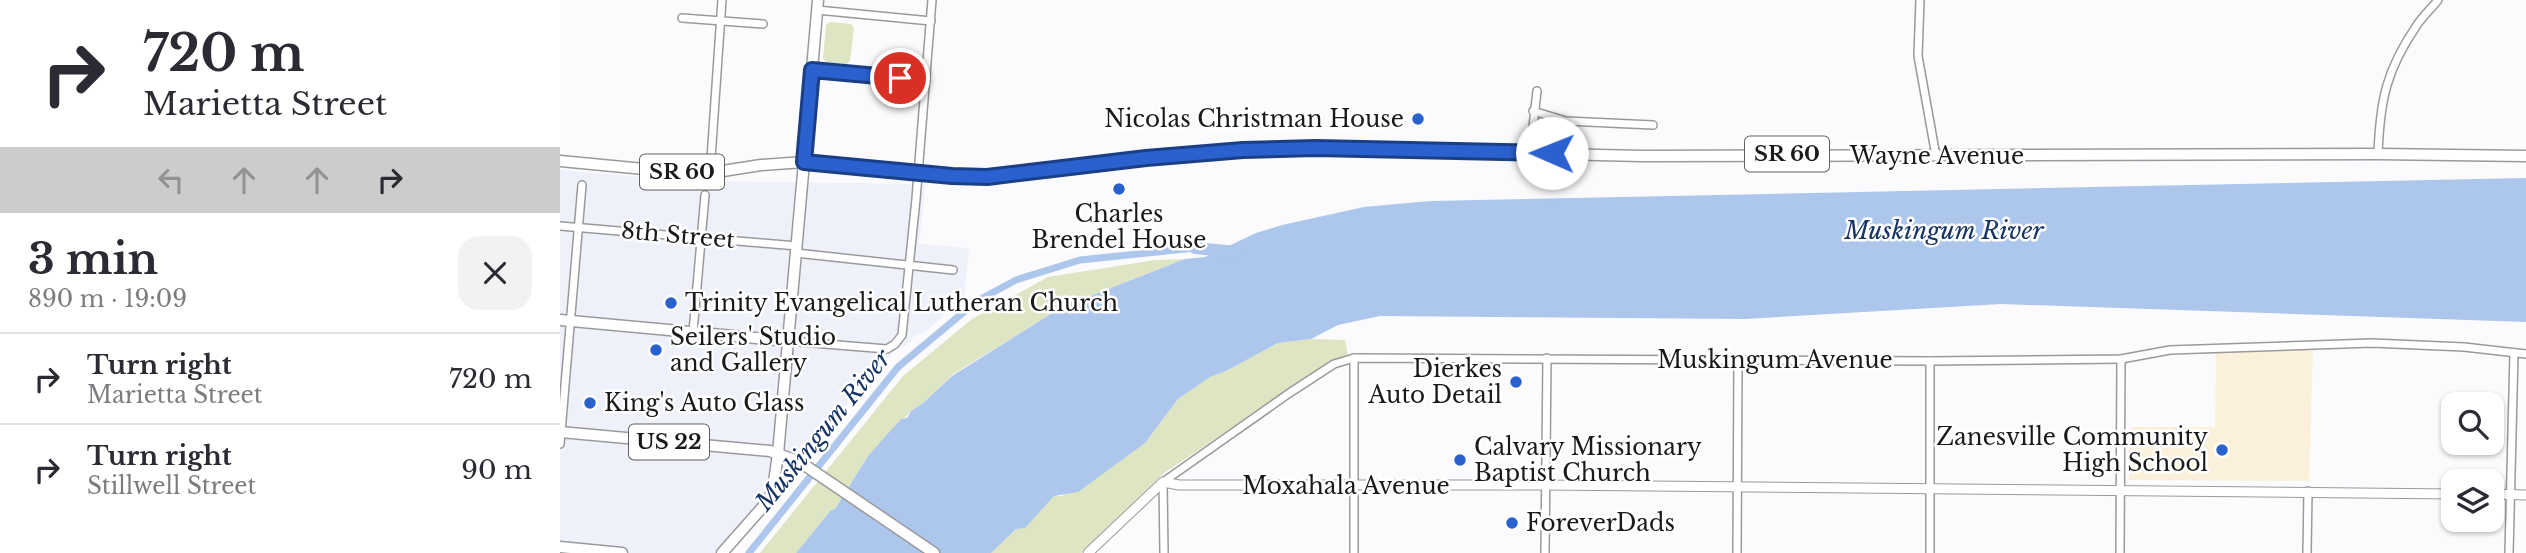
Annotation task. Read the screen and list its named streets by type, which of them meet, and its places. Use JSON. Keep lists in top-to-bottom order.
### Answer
{
  "streets": {
    "main road": ["SR 60", "Wayne Avenue", "US 22"],
    "street": ["8th Street", "Muskingum Avenue", "Moxahala Avenue"]
  },
  "crossings": [
    ["SR 60", "Wayne Avenue"],
    ["Muskingum Avenue", "Moxahala Avenue"]
  ],
  "water": ["Muskingum River"],
  "places": [
    "Nicolas Christman House",
    "Charles Brendel House",
    "Trinity Evangelical Lutheran Church",
    "Seilers' Studio and Gallery",
    "Dierkes Auto Detail",
    "King's Auto Glass",
    "Zanesville Community High School",
    "Calvary Missionary Baptist Church",
    "ForeverDads"
  ],
  "page": {
    "turn": ["720 m", "Marietta Street"],
    "heading": ["3 min", "890 m · 19:09"],
    "list": [
      {
        "name": "Turn right",
        "note": "Marietta Street",
        "value": "720 m"
      },
      {
        "name": "Turn right",
        "note": "Stillwell Street",
        "value": "90 m"
      }
    ]
  }
}
